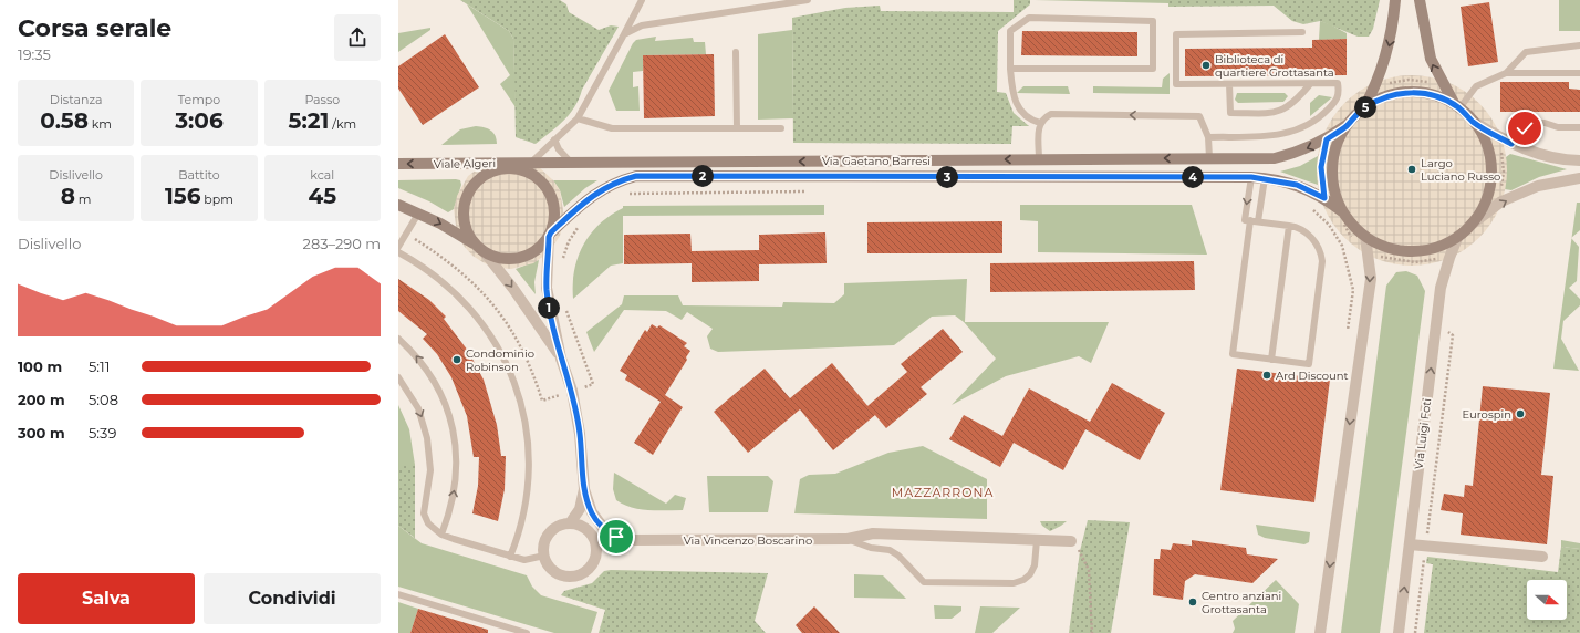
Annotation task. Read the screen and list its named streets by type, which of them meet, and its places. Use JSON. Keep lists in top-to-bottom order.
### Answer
{
  "streets": {
    "street": [
      "Via Gaetano Barresi",
      "Viale Algeri",
      "Via Luigi Foti",
      "Via Vincenzo Boscarino"
    ]
  },
  "crossings": [
    ["Via Gaetano Barresi", "Viale Algeri"]
  ],
  "one_way": ["Viale Algeri"],
  "districts": ["MAZZARRONA"],
  "places": [
    "Biblioteca di quartiere Grottasanta",
    "Largo Luciano Russo",
    "Condominio Robinson",
    "Ard Discount",
    "Eurospin",
    "Centro anziani Grottasanta"
  ],
  "north": "right",
  "page": {
    "heading": ["Corsa serale", "19:35"],
    "stats": [
      ["Distanza", "0.58 km"],
      ["Tempo", "3:06"],
      ["Passo", "5:21 /km"],
      ["Dislivello", "8 m"],
      ["Battito", "156 bpm"],
      ["kcal", "45"]
    ],
    "pins": [
      "5",
      "2",
      "3",
      "4",
      "1"
    ],
    "chart": ["Dislivello", "283–290 m"],
    "list": [
      {
        "name": "100 m",
        "note": "5:11"
      },
      {
        "name": "200 m",
        "note": "5:08"
      },
      {
        "name": "300 m",
        "note": "5:39"
      }
    ],
    "buttons": ["Salva", "Condividi"]
  }
}
